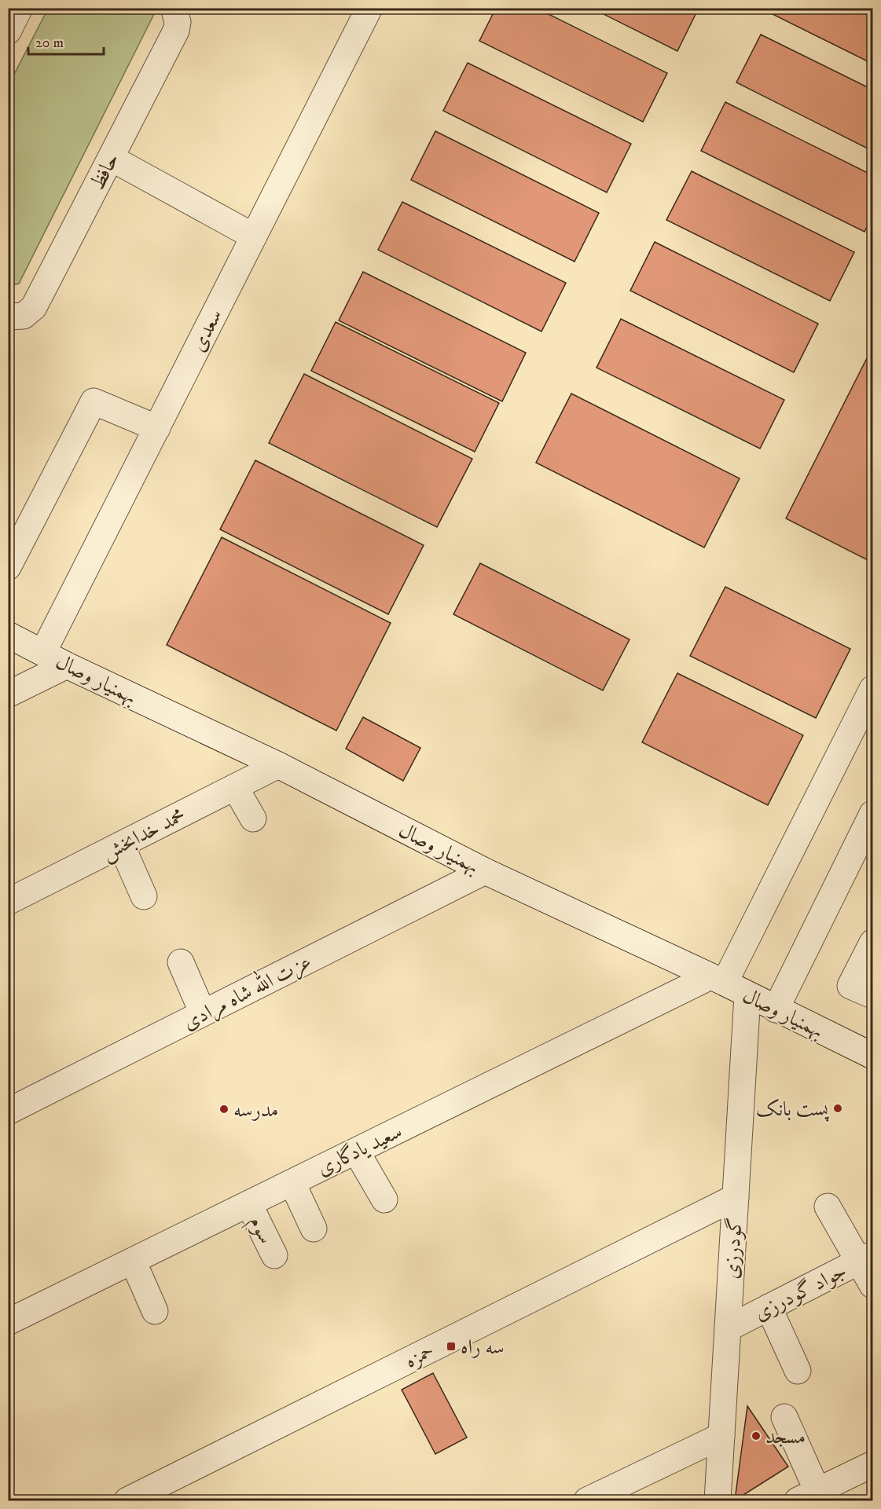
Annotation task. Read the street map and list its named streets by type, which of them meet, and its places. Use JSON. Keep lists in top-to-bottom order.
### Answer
{
  "streets": {
    "street": [
      "حافظ",
      "سعدی",
      "بهمنیار وصال",
      "محمد خدابخش",
      "عزت الله شاه مرادی",
      "سعید یادگاری",
      "سوم",
      "گودرزی",
      "جواد گودرزی",
      "حمزه"
    ]
  },
  "crossings": [
    ["سعدی", "بهمنیار وصال"],
    ["بهمنیار وصال", "محمد خدابخش"],
    ["بهمنیار وصال", "عزت الله شاه مرادی"],
    ["بهمنیار وصال", "سعید یادگاری"],
    ["بهمنیار وصال", "گودرزی"],
    ["سعید یادگاری", "سوم"],
    ["گودرزی", "جواد گودرزی"],
    ["گودرزی", "حمزه"]
  ],
  "places": {
    "other": ["پست بانک", "مدرسه", "مسجد"],
    "transit": ["سه راه"]
  },
  "scale_bar": "20 m"
}
